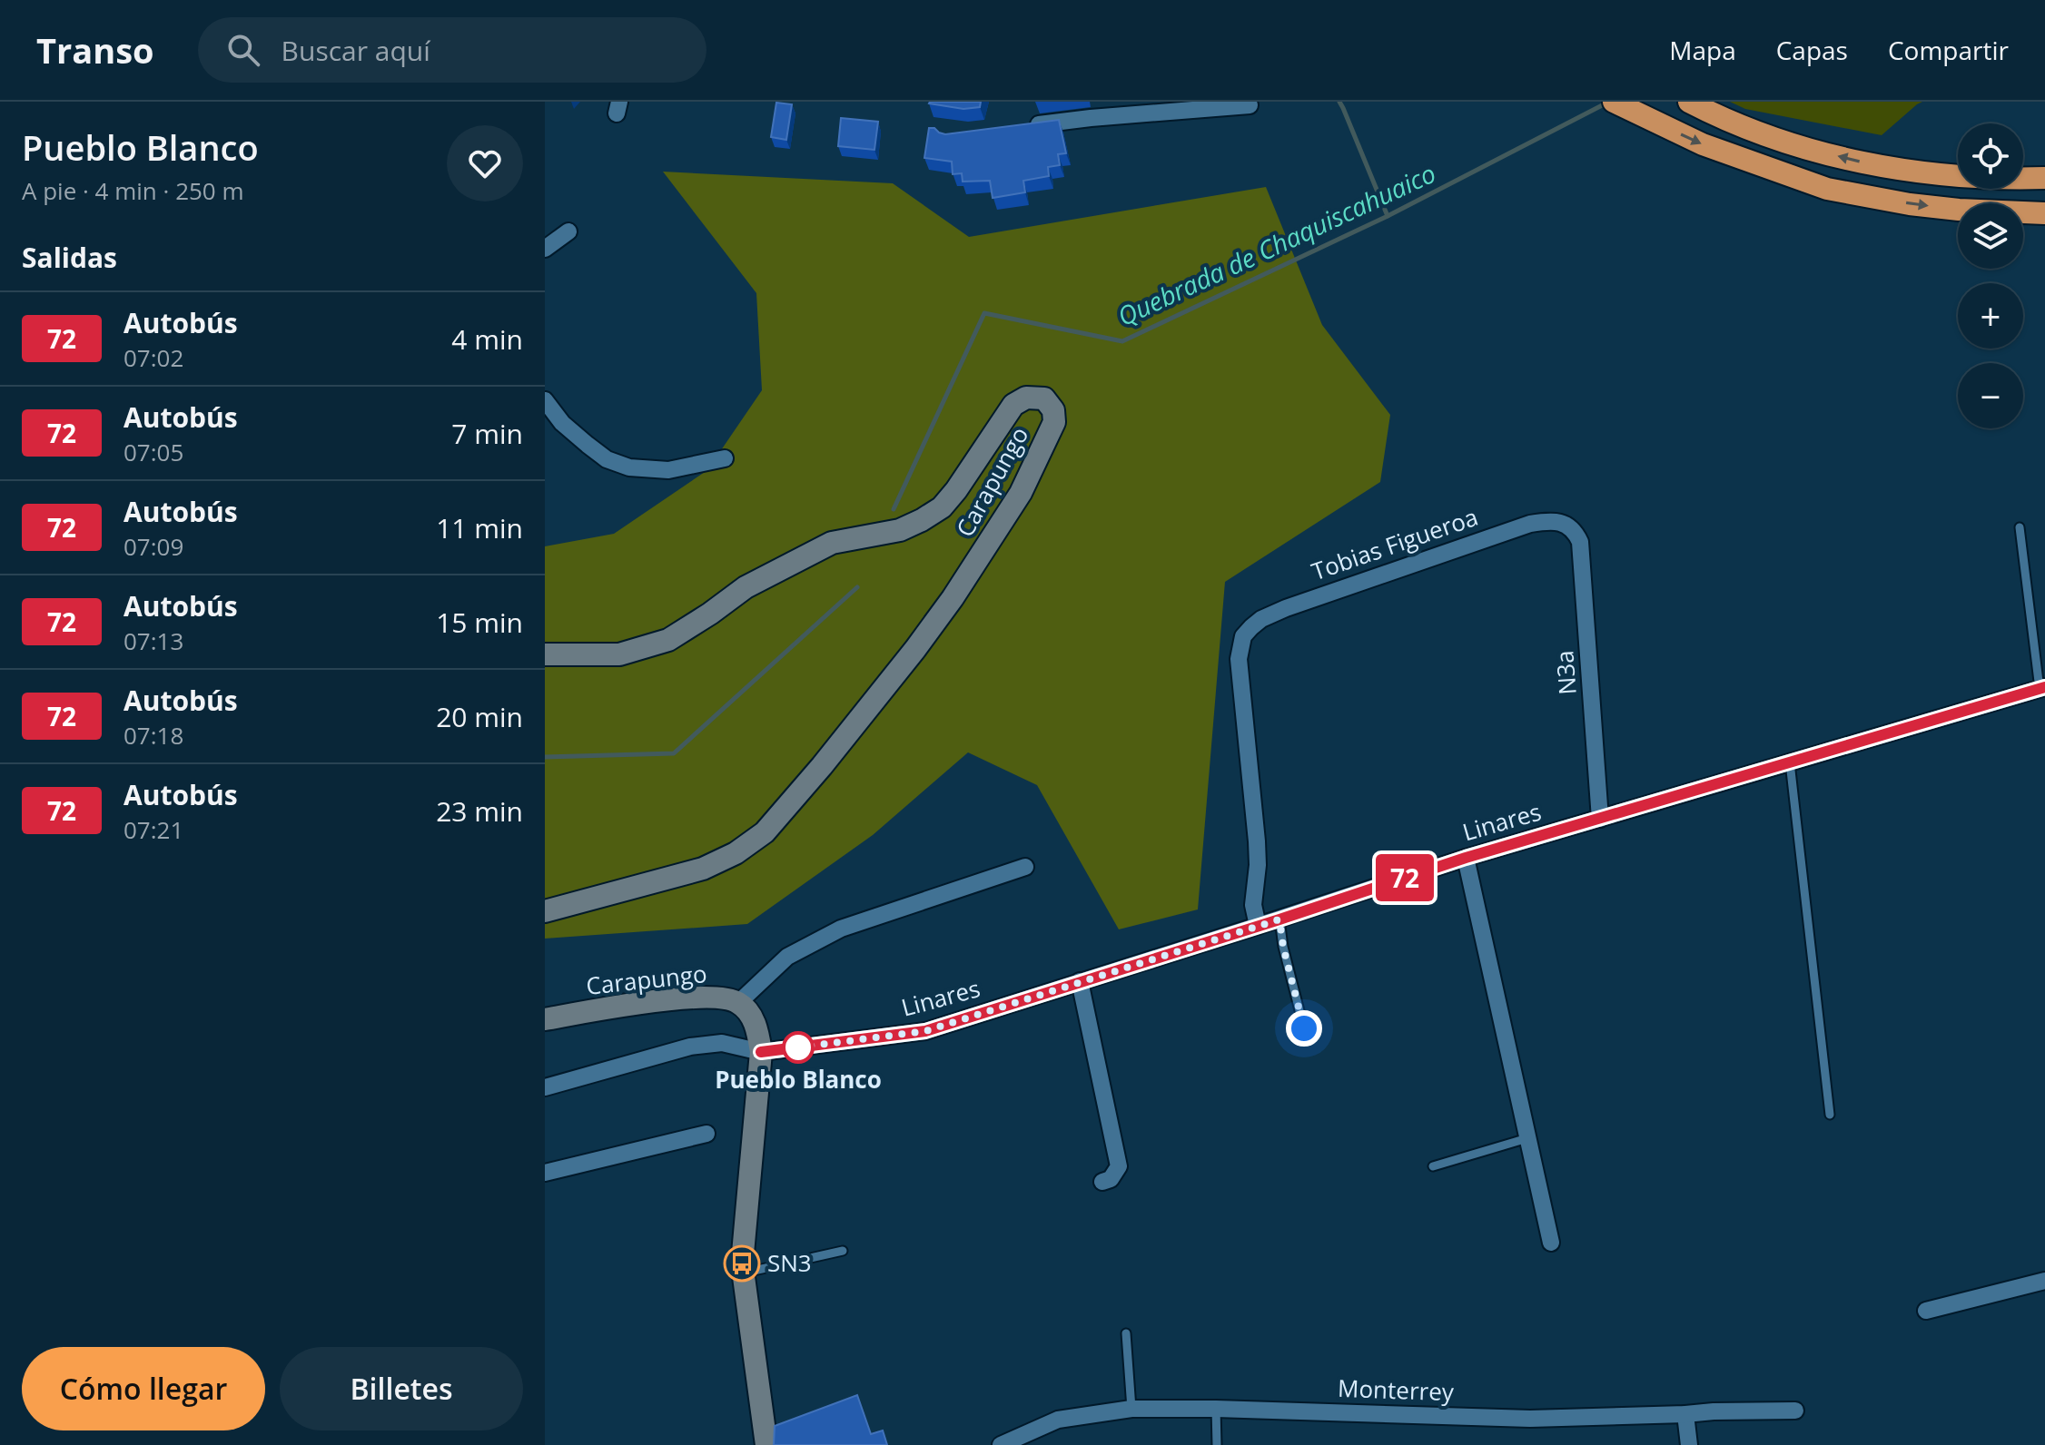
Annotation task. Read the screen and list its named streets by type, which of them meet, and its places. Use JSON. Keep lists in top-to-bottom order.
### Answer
{
  "streets": {
    "street": [
      "Carapungo",
      "Tobias Figueroa",
      "N3a",
      "Linares",
      "Monterrey"
    ]
  },
  "crossings": [
    ["Carapungo", "Linares"],
    ["Tobias Figueroa", "N3a"],
    ["Tobias Figueroa", "Linares"],
    ["N3a", "Linares"]
  ],
  "water": ["Quebrada de Chaquiscahuaico"],
  "places": {
    "other": ["Pueblo Blanco"],
    "bus stop": ["SN3"]
  },
  "lines": ["bus line 72"],
  "page": {
    "header": "Transo",
    "search": "Buscar aquí",
    "nav": ["Mapa", "Capas", "Compartir"],
    "heading": [
      ["Pueblo Blanco", "A pie · 4 min · 250 m"],
      "Salidas"
    ],
    "on_map": "72",
    "map_buttons": ["+", "−"],
    "list": [
      {
        "mark": "72",
        "name": "Autobús",
        "note": "07:02",
        "value": "4 min"
      },
      {
        "mark": "72",
        "name": "Autobús",
        "note": "07:05",
        "value": "7 min"
      },
      {
        "mark": "72",
        "name": "Autobús",
        "note": "07:09",
        "value": "11 min"
      },
      {
        "mark": "72",
        "name": "Autobús",
        "note": "07:13",
        "value": "15 min"
      },
      {
        "mark": "72",
        "name": "Autobús",
        "note": "07:18",
        "value": "20 min"
      },
      {
        "mark": "72",
        "name": "Autobús",
        "note": "07:21",
        "value": "23 min"
      }
    ],
    "buttons": ["Cómo llegar", "Billetes"]
  }
}
